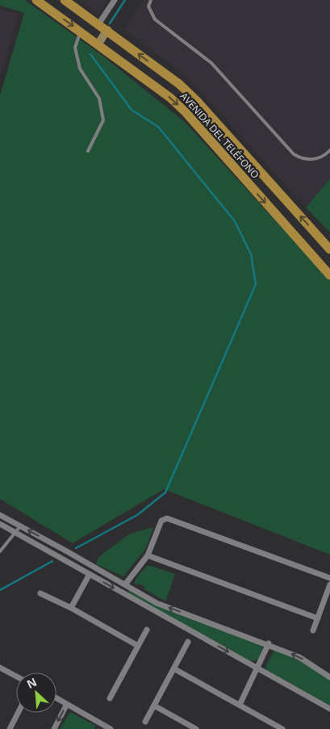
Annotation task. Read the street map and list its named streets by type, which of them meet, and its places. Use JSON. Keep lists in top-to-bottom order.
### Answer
{
  "streets": {
    "main road": ["AVENIDA DEL TELÉFONO"]
  },
  "north": "top left"
}
